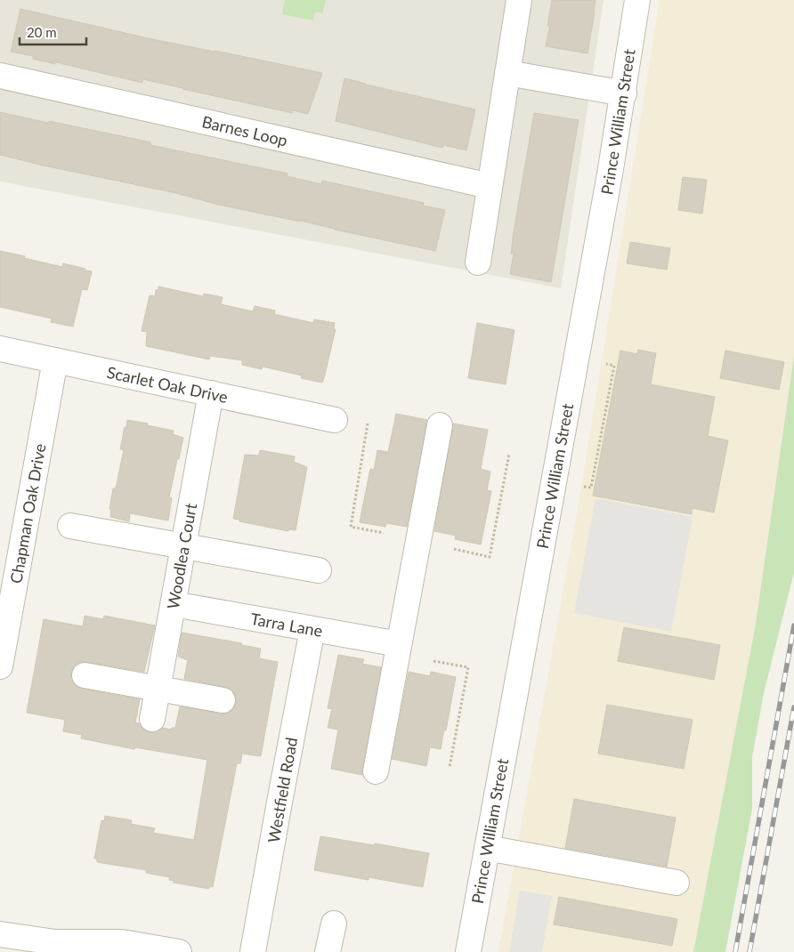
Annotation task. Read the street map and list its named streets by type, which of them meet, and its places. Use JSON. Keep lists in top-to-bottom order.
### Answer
{
  "streets": {
    "street": [
      "Prince William Street",
      "Barnes Loop",
      "Scarlet Oak Drive",
      "Chapman Oak Drive",
      "Woodlea Court",
      "Tarra Lane",
      "Westfield Road"
    ]
  },
  "crossings": [
    ["Scarlet Oak Drive", "Chapman Oak Drive"],
    ["Scarlet Oak Drive", "Woodlea Court"],
    ["Woodlea Court", "Tarra Lane"],
    ["Tarra Lane", "Westfield Road"]
  ],
  "scale_bar": "20 m"
}
